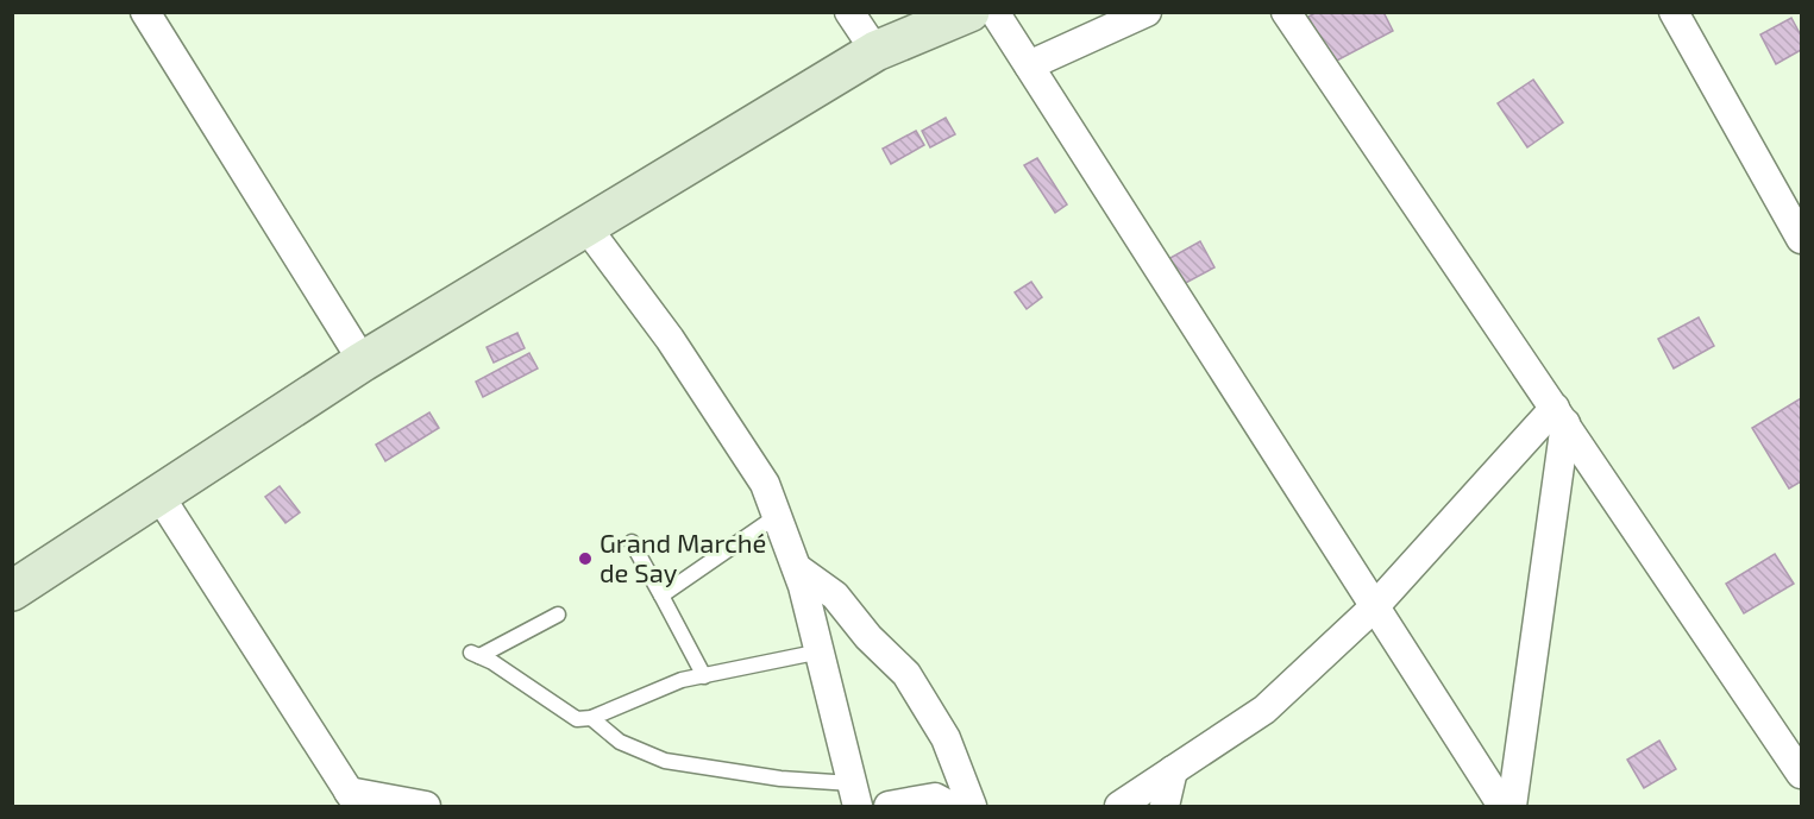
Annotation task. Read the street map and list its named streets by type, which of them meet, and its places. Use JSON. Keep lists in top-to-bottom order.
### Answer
{
  "places": ["Grand Marché de Say"]
}
